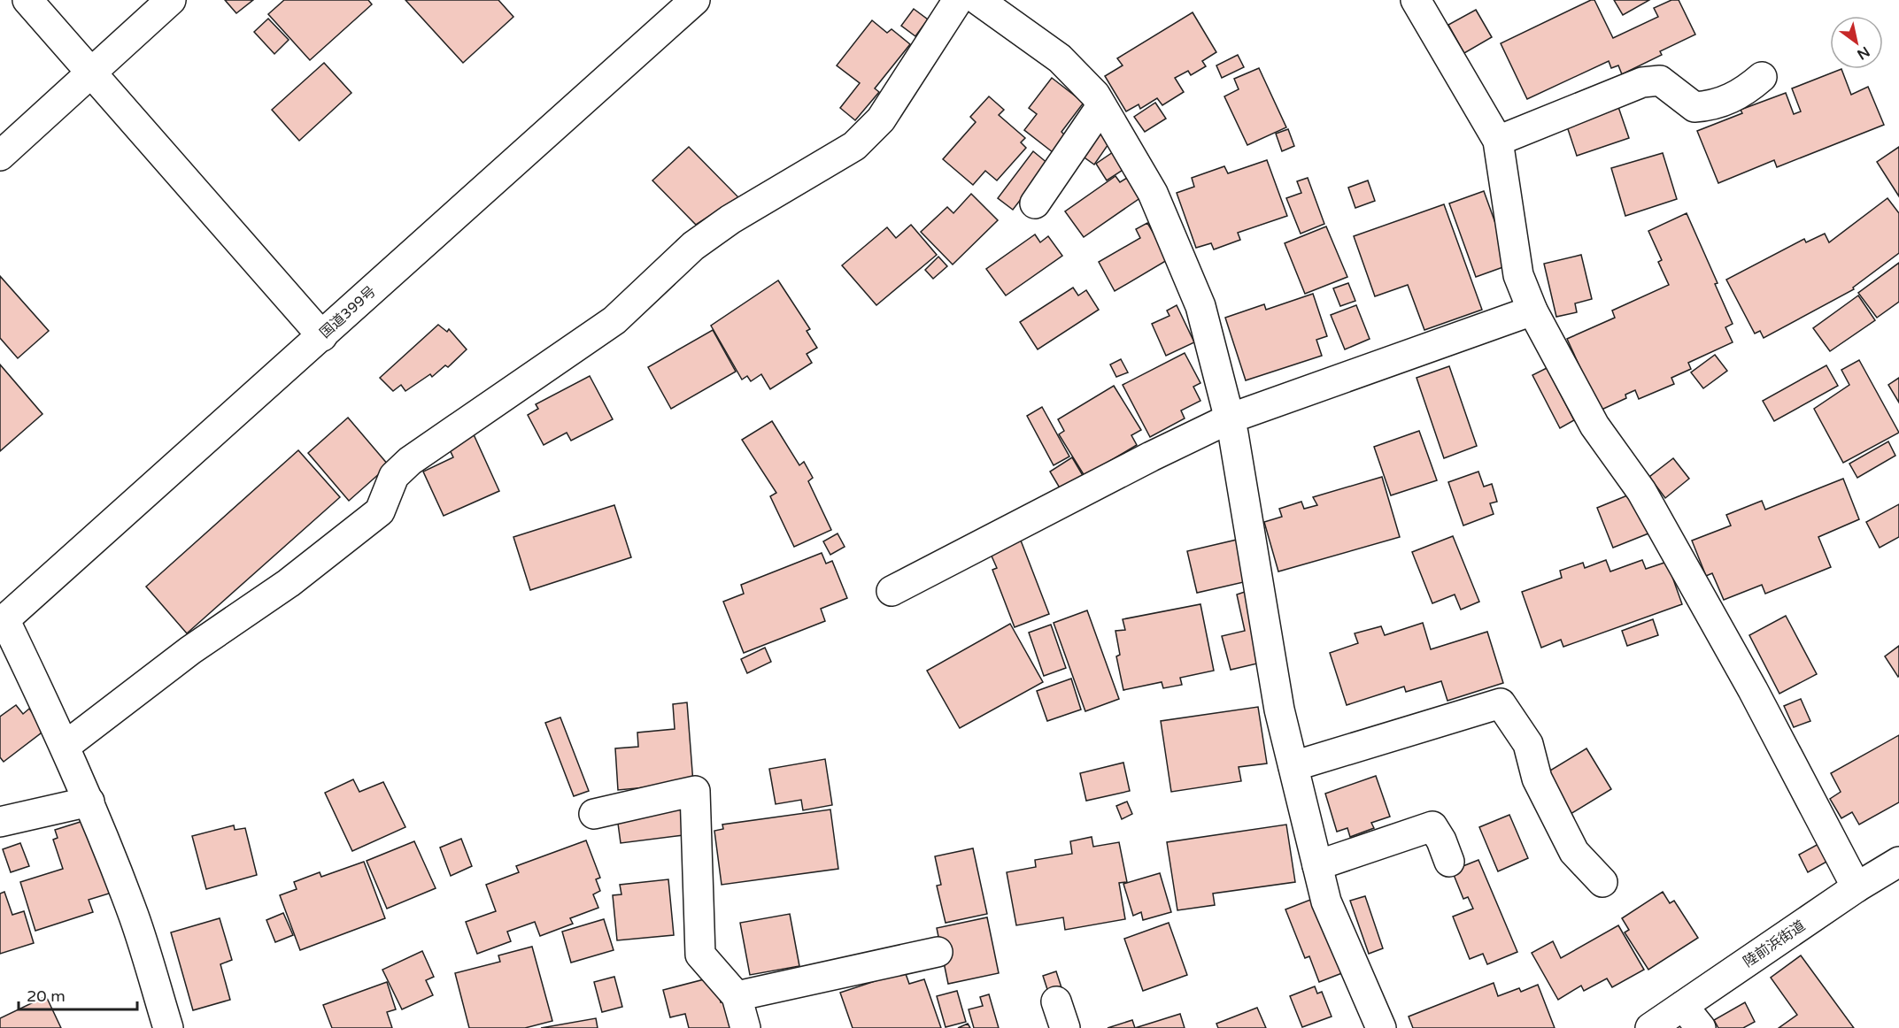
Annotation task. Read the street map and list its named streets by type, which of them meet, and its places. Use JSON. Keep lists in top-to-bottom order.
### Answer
{
  "streets": {
    "main road": ["国道399号", "陸前浜街道"]
  },
  "scale_bar": "20 m",
  "north": "bottom right"
}
